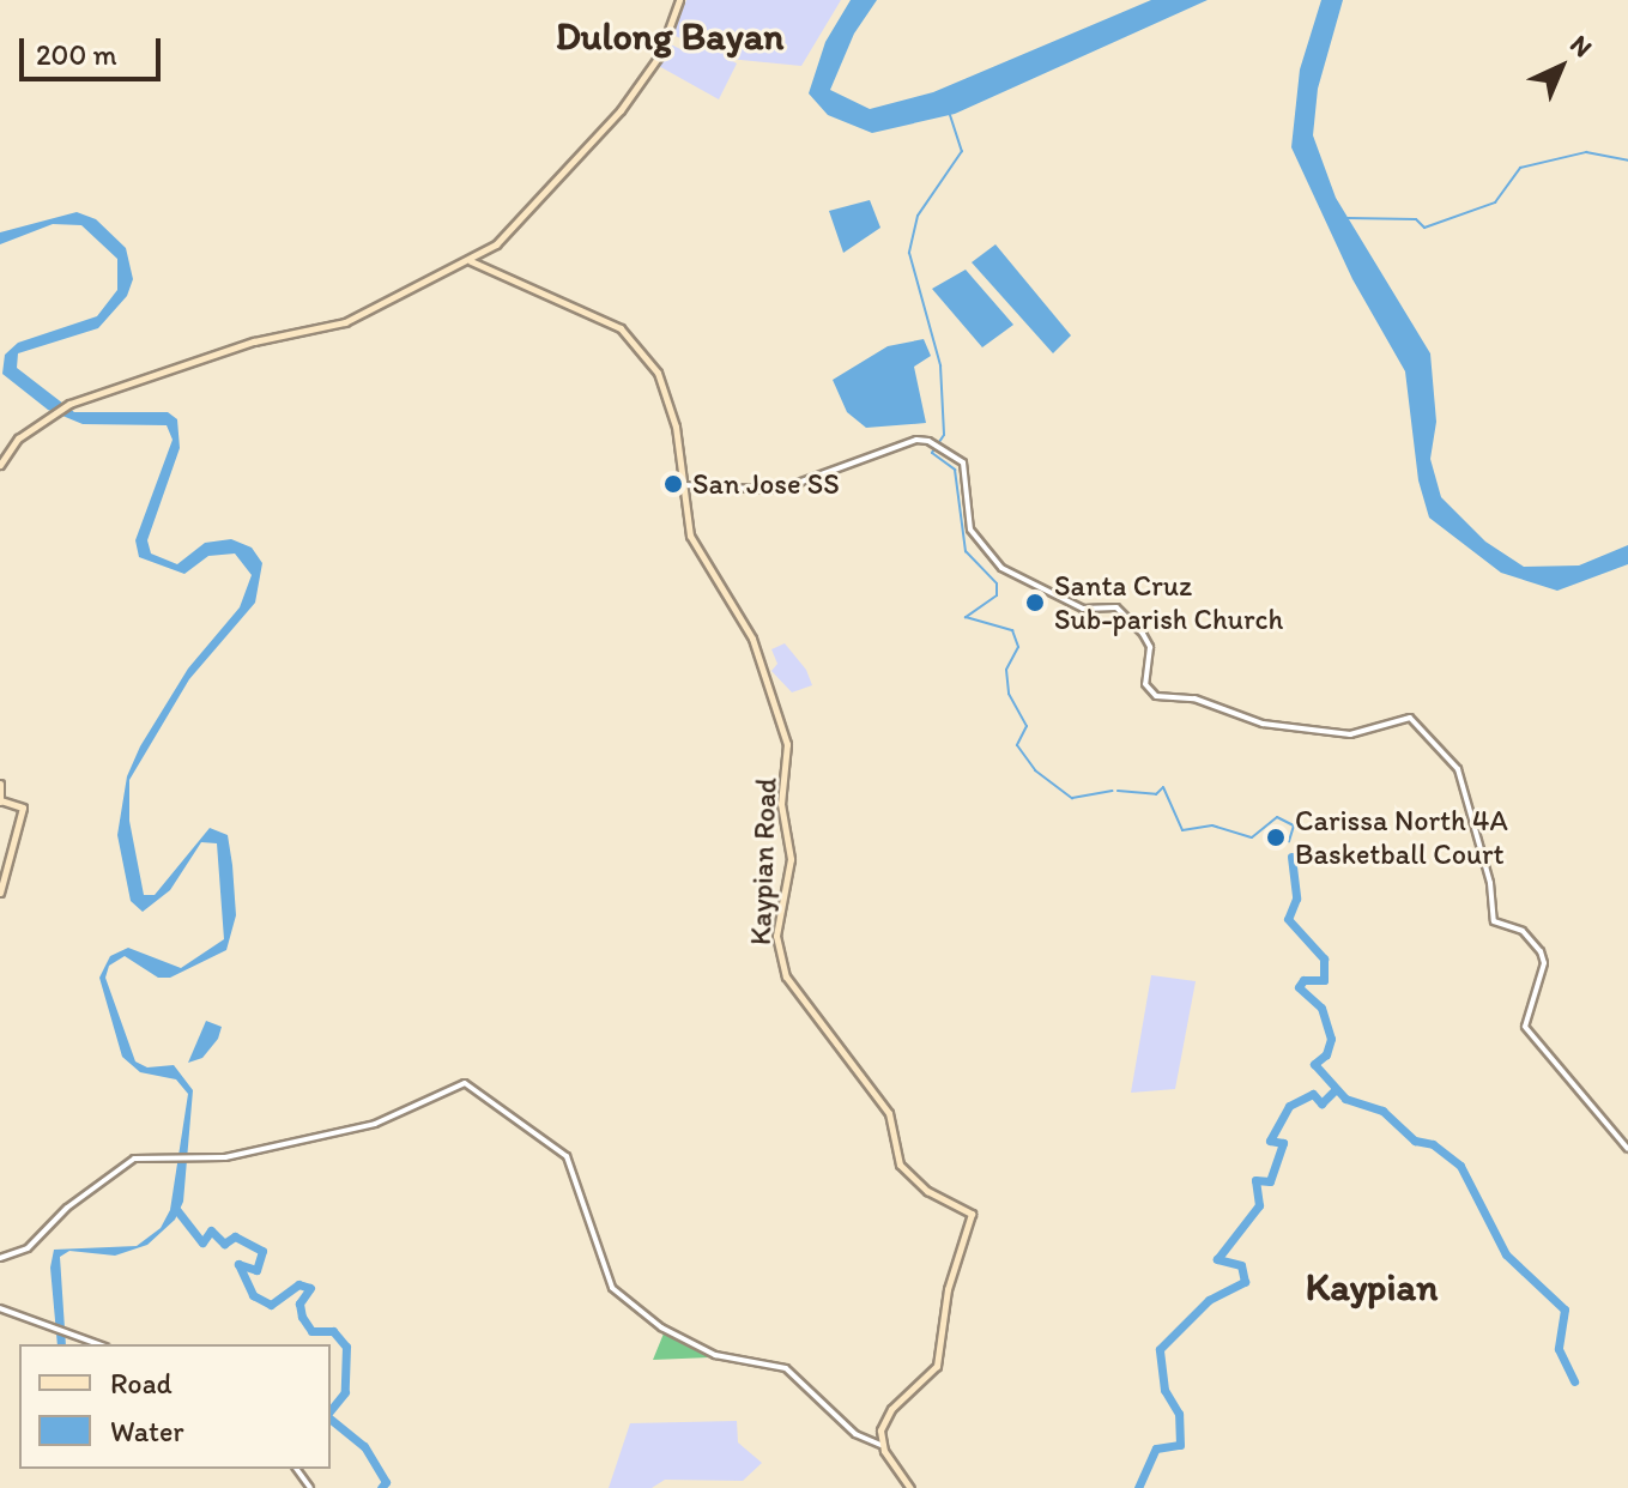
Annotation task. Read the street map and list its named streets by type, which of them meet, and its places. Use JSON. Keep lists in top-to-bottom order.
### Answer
{
  "streets": {
    "main road": ["Kaypian Road"]
  },
  "districts": ["Dulong Bayan", "Kaypian"],
  "places": ["San Jose SS", "Santa Cruz Sub-parish Church", "Carissa North 4A Basketball Court"],
  "legend": ["Road", "Water"],
  "scale_bar": "200 m",
  "north": "top right"
}
